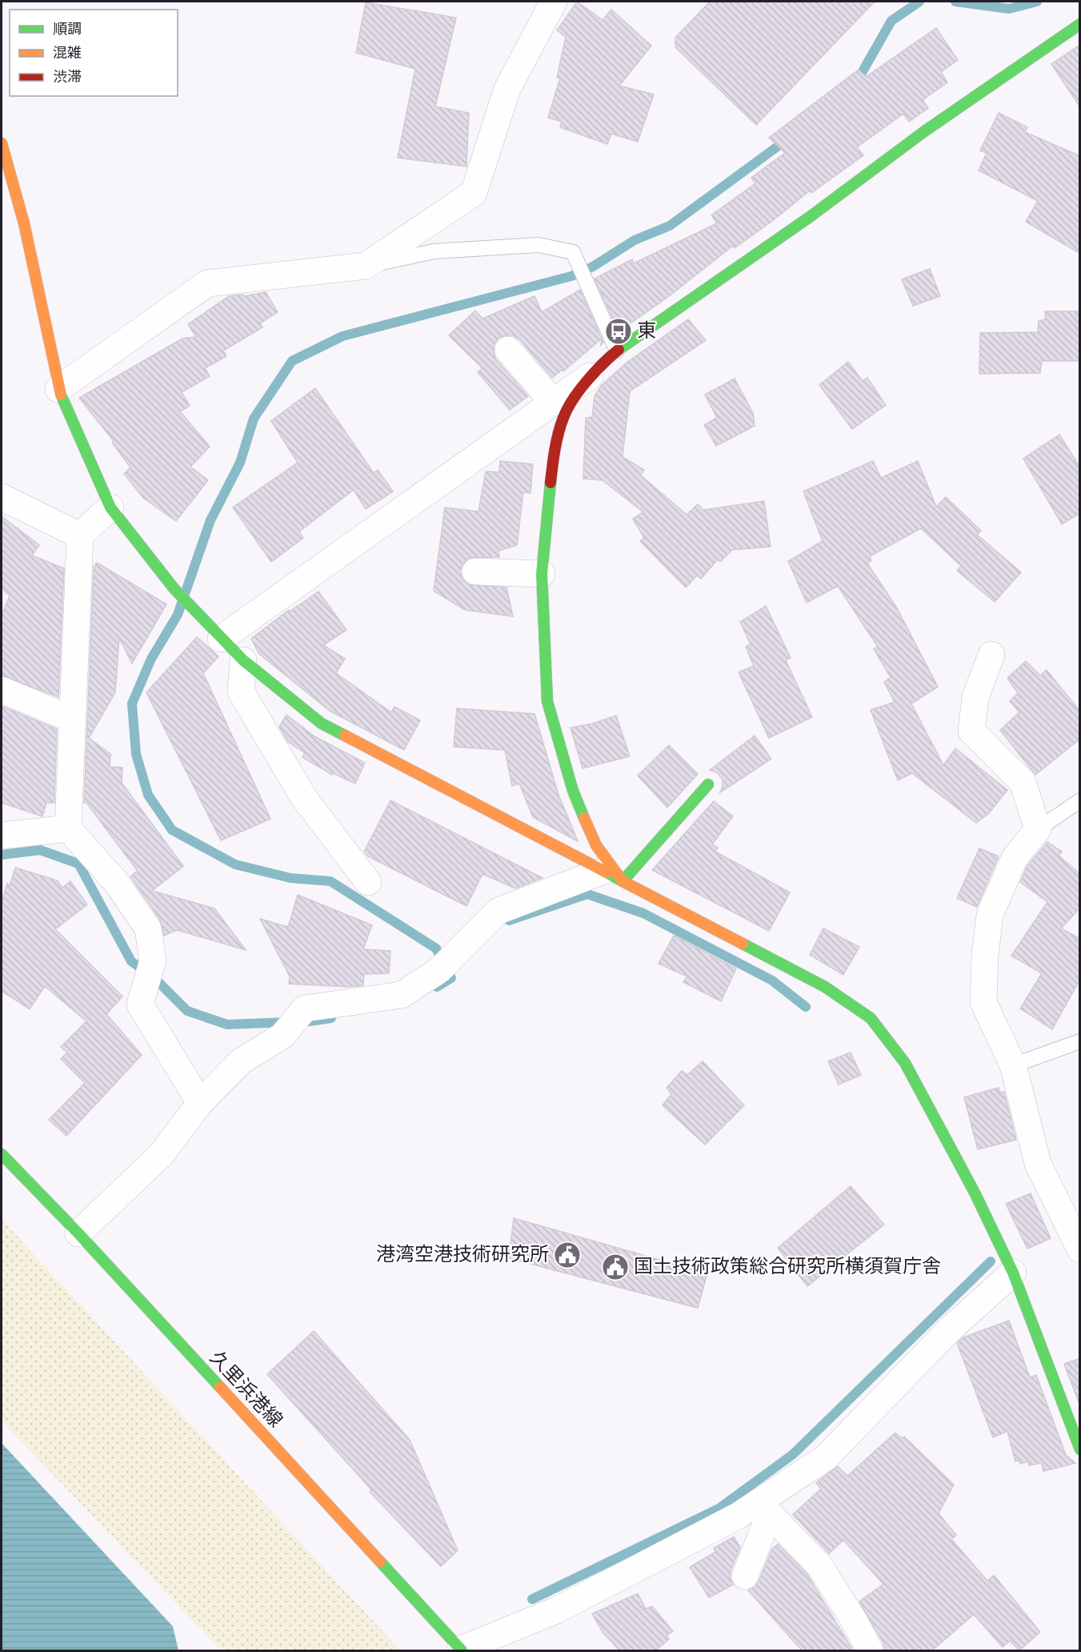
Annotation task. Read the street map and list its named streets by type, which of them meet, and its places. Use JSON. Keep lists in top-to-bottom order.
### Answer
{
  "streets": {
    "street": ["久里浜港線"]
  },
  "places": {
    "bus stop": ["東"],
    "public building": ["港湾空港技術研究所", "国土技術政策総合研究所横須賀庁舎"]
  },
  "legend": ["順調", "混雑", "渋滞"]
}
